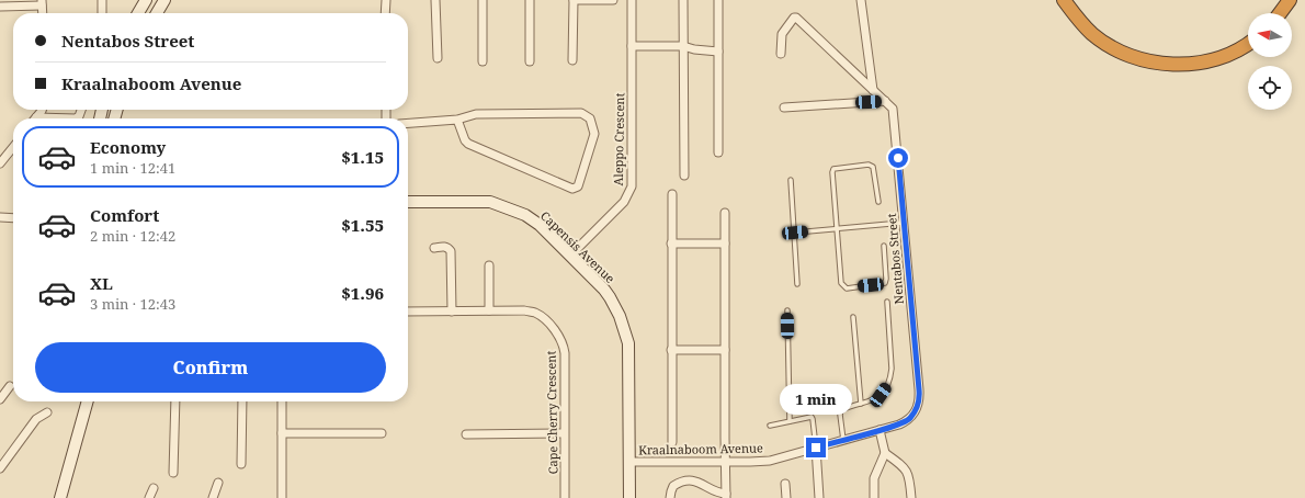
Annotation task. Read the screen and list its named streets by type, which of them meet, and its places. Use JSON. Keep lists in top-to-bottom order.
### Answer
{
  "streets": {
    "street": [
      "Aleppo Crescent",
      "Capensis Avenue",
      "Nentabos Street",
      "Cape Cherry Crescent",
      "Kraalnaboom Avenue"
    ]
  },
  "crossings": [
    ["Aleppo Crescent", "Capensis Avenue"],
    ["Capensis Avenue", "Kraalnaboom Avenue"],
    ["Nentabos Street", "Kraalnaboom Avenue"]
  ],
  "north": "left",
  "page": {
    "banner": ["Nentabos Street", "Kraalnaboom Avenue"],
    "list": [
      {
        "name": "Economy",
        "note": "1 min · 12:41",
        "value": "$1.15"
      },
      {
        "name": "Comfort",
        "note": "2 min · 12:42",
        "value": "$1.55"
      },
      {
        "name": "XL",
        "note": "3 min · 12:43",
        "value": "$1.96"
      }
    ],
    "buttons": "Confirm",
    "bubble": "1 min"
  }
}
